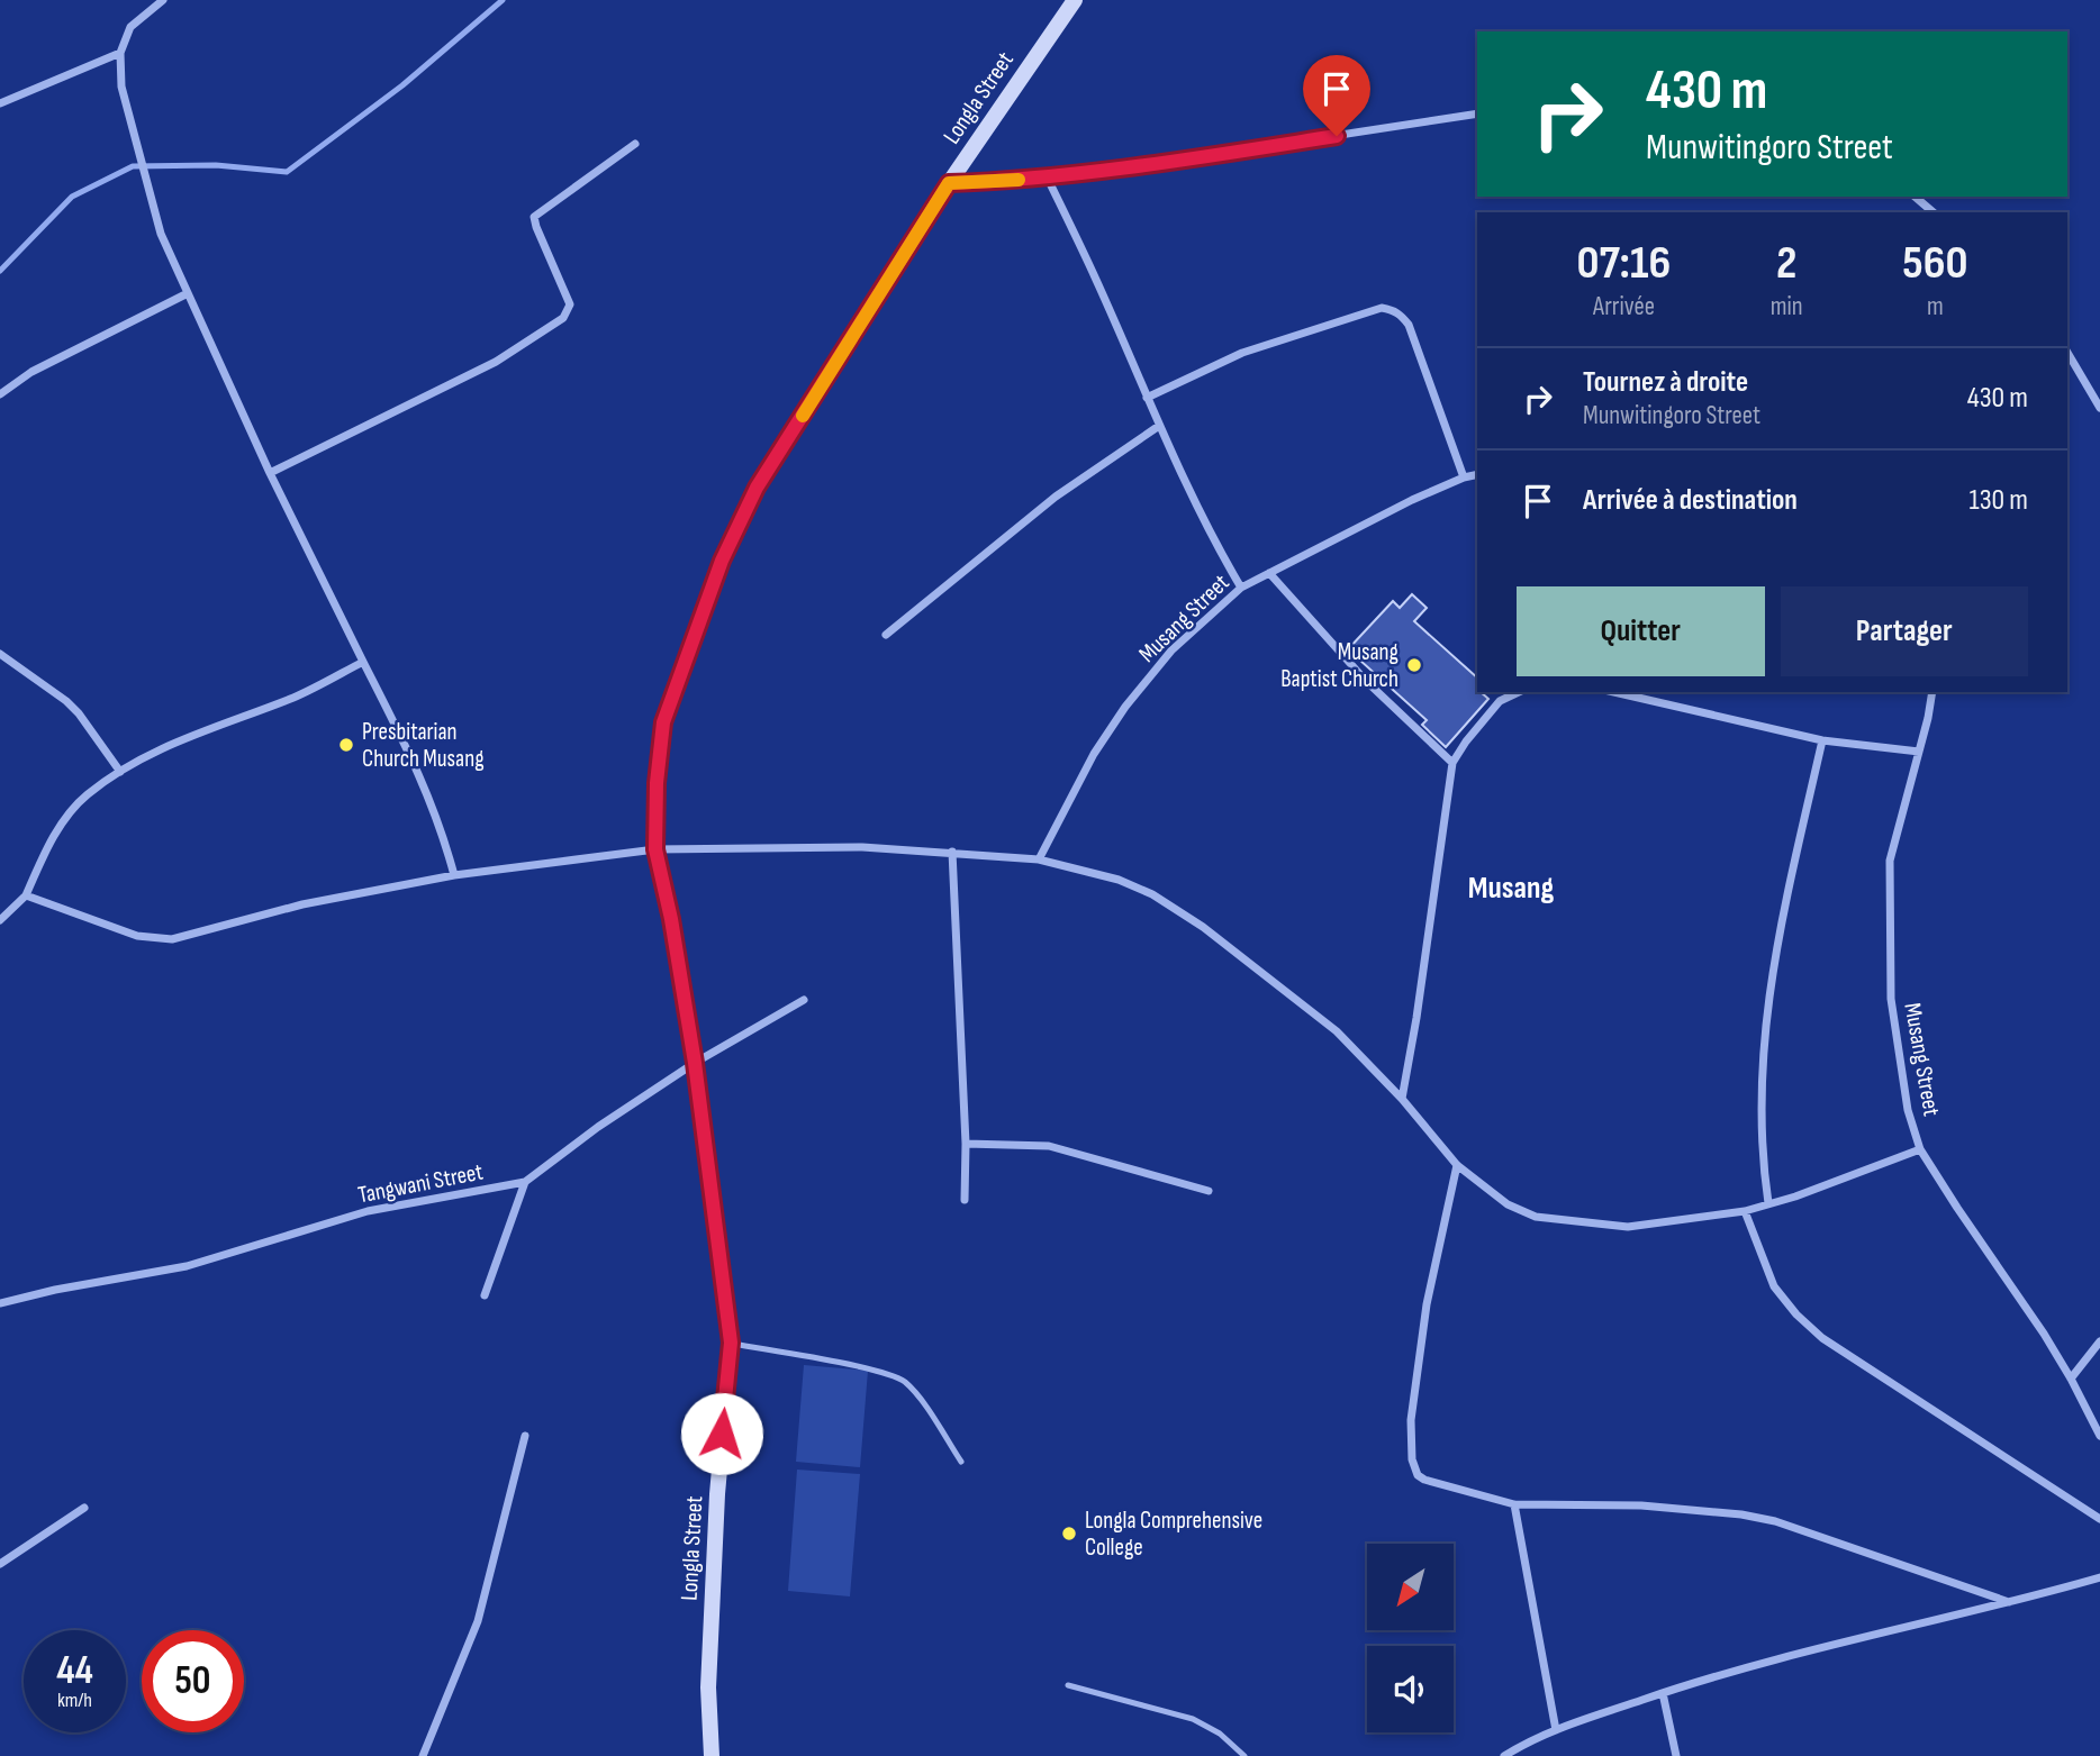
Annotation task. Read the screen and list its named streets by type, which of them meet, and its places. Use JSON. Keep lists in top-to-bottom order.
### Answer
{
  "streets": {
    "main road": ["Longla Street"],
    "street": ["Musang Street", "Tangwani Street"]
  },
  "crossings": [
    ["Longla Street", "Tangwani Street"]
  ],
  "districts": ["Musang"],
  "places": ["Musang Baptist Church", "Presbitarian Church Musang", "Longla Comprehensive College"],
  "north": "bottom left",
  "page": {
    "turn": ["430 m", "Munwitingoro Street"],
    "eta": [
      "07:16",
      "Arrivée",
      "2",
      "min",
      "560",
      "m"
    ],
    "list": [
      {
        "name": "Tournez à droite",
        "note": "Munwitingoro Street",
        "value": "430 m"
      },
      {
        "name": "Arrivée à destination",
        "value": "130 m"
      }
    ],
    "buttons": ["Quitter", "Partager"],
    "speed": "44 km/h",
    "limit": "50"
  }
}
